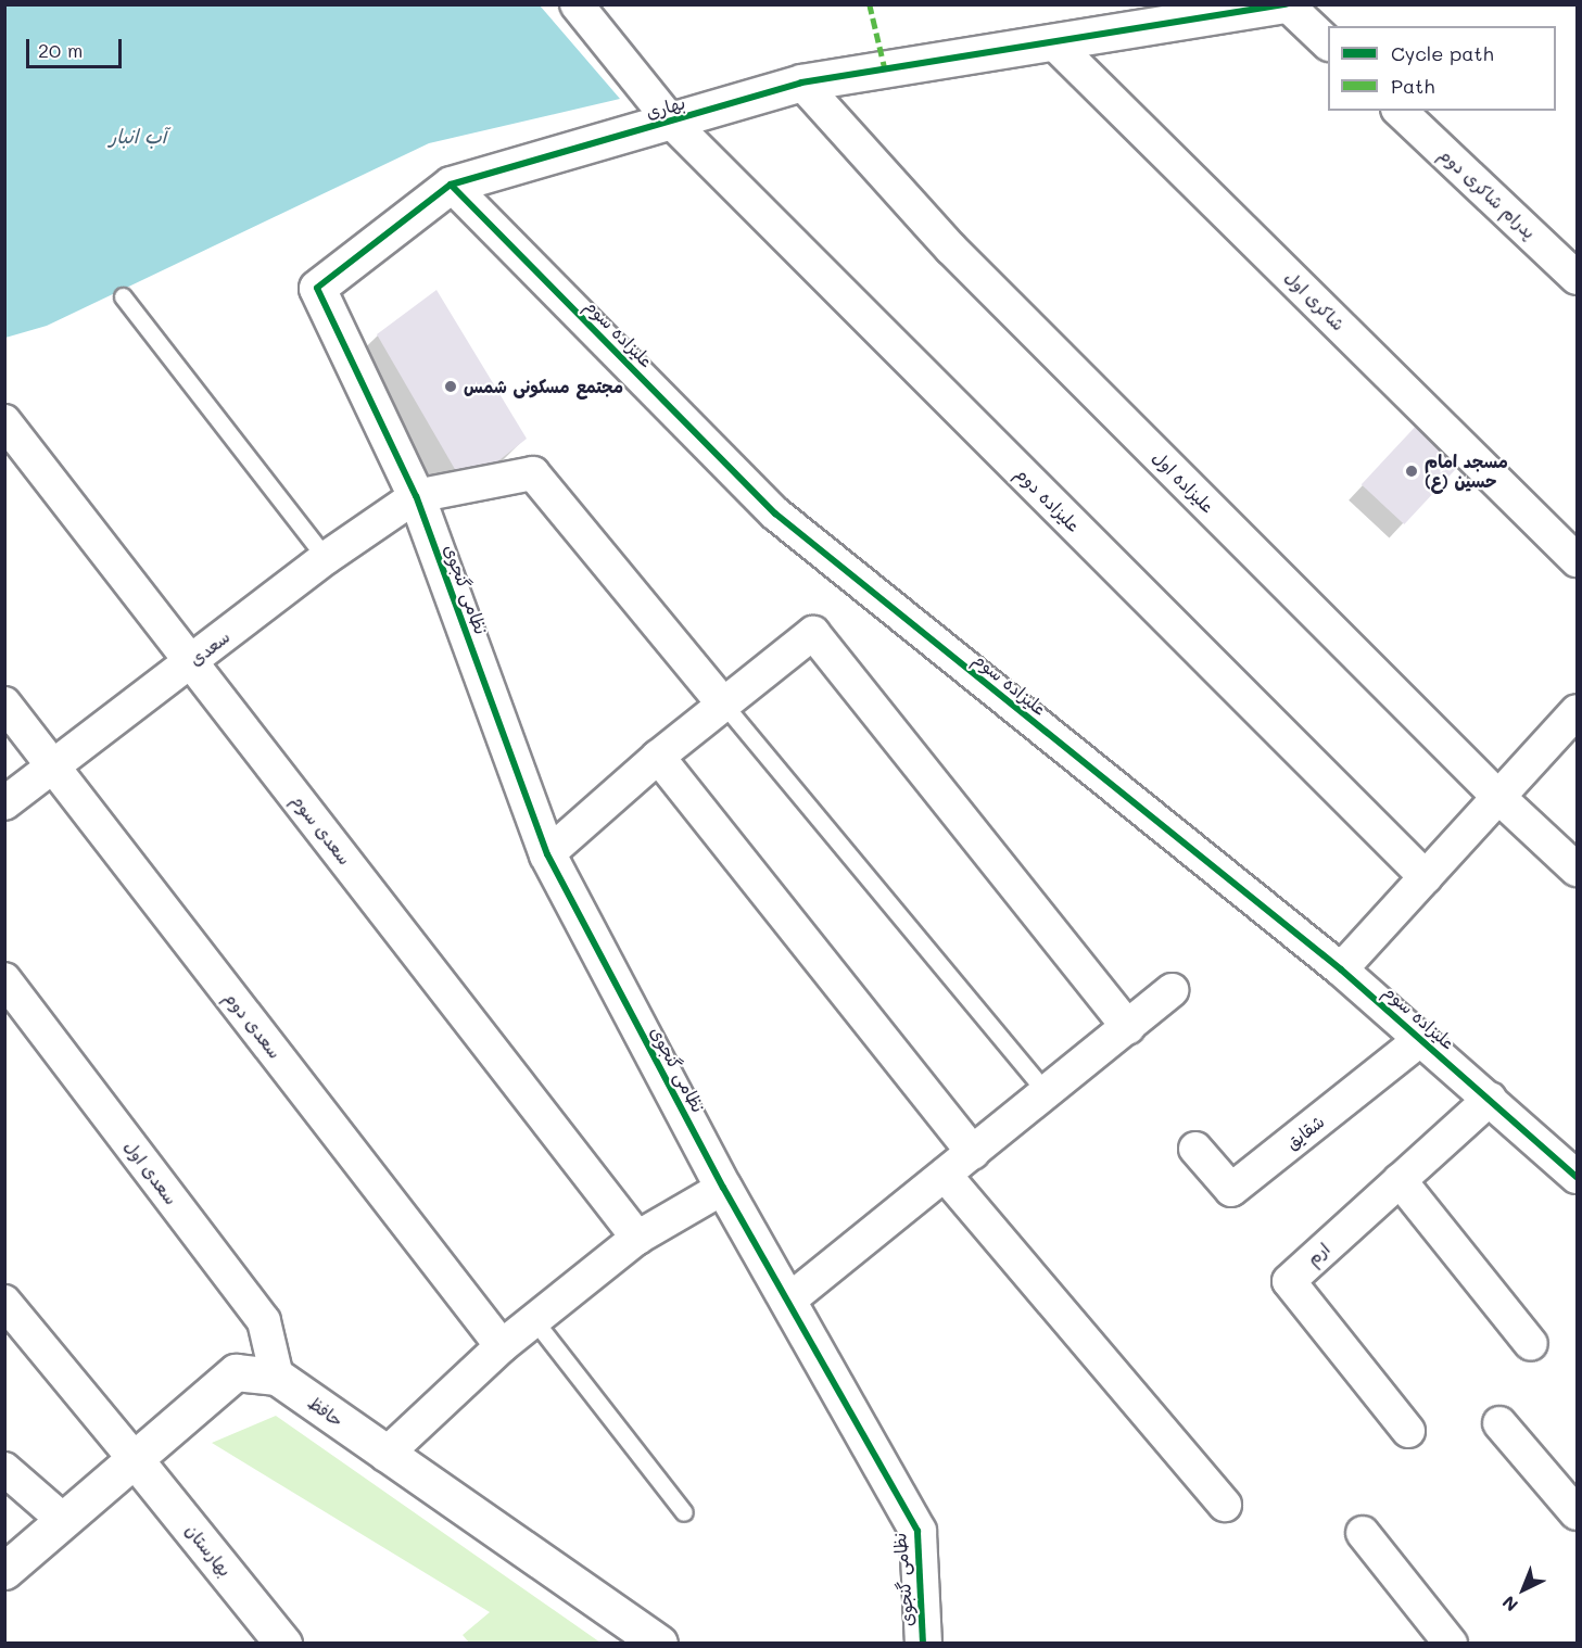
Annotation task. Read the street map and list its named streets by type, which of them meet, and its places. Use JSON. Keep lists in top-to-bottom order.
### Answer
{
  "streets": {
    "street": [
      "بهاری",
      "پدرام شاکری دوم",
      "شاکری اول",
      "علیزاده سوم",
      "علیزاده اول",
      "علیزاده دوم",
      "نظامی گنجوی",
      "سعدی",
      "سعدی سوم",
      "سعدی دوم",
      "شقایق",
      "سعدی اول",
      "ارم",
      "حافظ",
      "بهارستان"
    ]
  },
  "crossings": [
    ["بهاری", "شاکری اول"],
    ["بهاری", "علیزاده سوم"],
    ["بهاری", "علیزاده اول"],
    ["بهاری", "علیزاده دوم"],
    ["بهاری", "نظامی گنجوی"],
    ["بهاری", "سعدی"],
    ["علیزاده سوم", "شقایق"],
    ["علیزاده سوم", "ارم"],
    ["نظامی گنجوی", "سعدی"],
    ["سعدی", "سعدی سوم"],
    ["سعدی", "سعدی دوم"],
    ["سعدی اول", "حافظ"],
    ["حافظ", "بهارستان"]
  ],
  "water": ["آب انبار"],
  "places": ["مجتمع مسکونی شمس", "مسجد امام حسین (ع)"],
  "legend": ["Cycle path", "Path"],
  "scale_bar": "20 m",
  "north": "bottom left"
}
